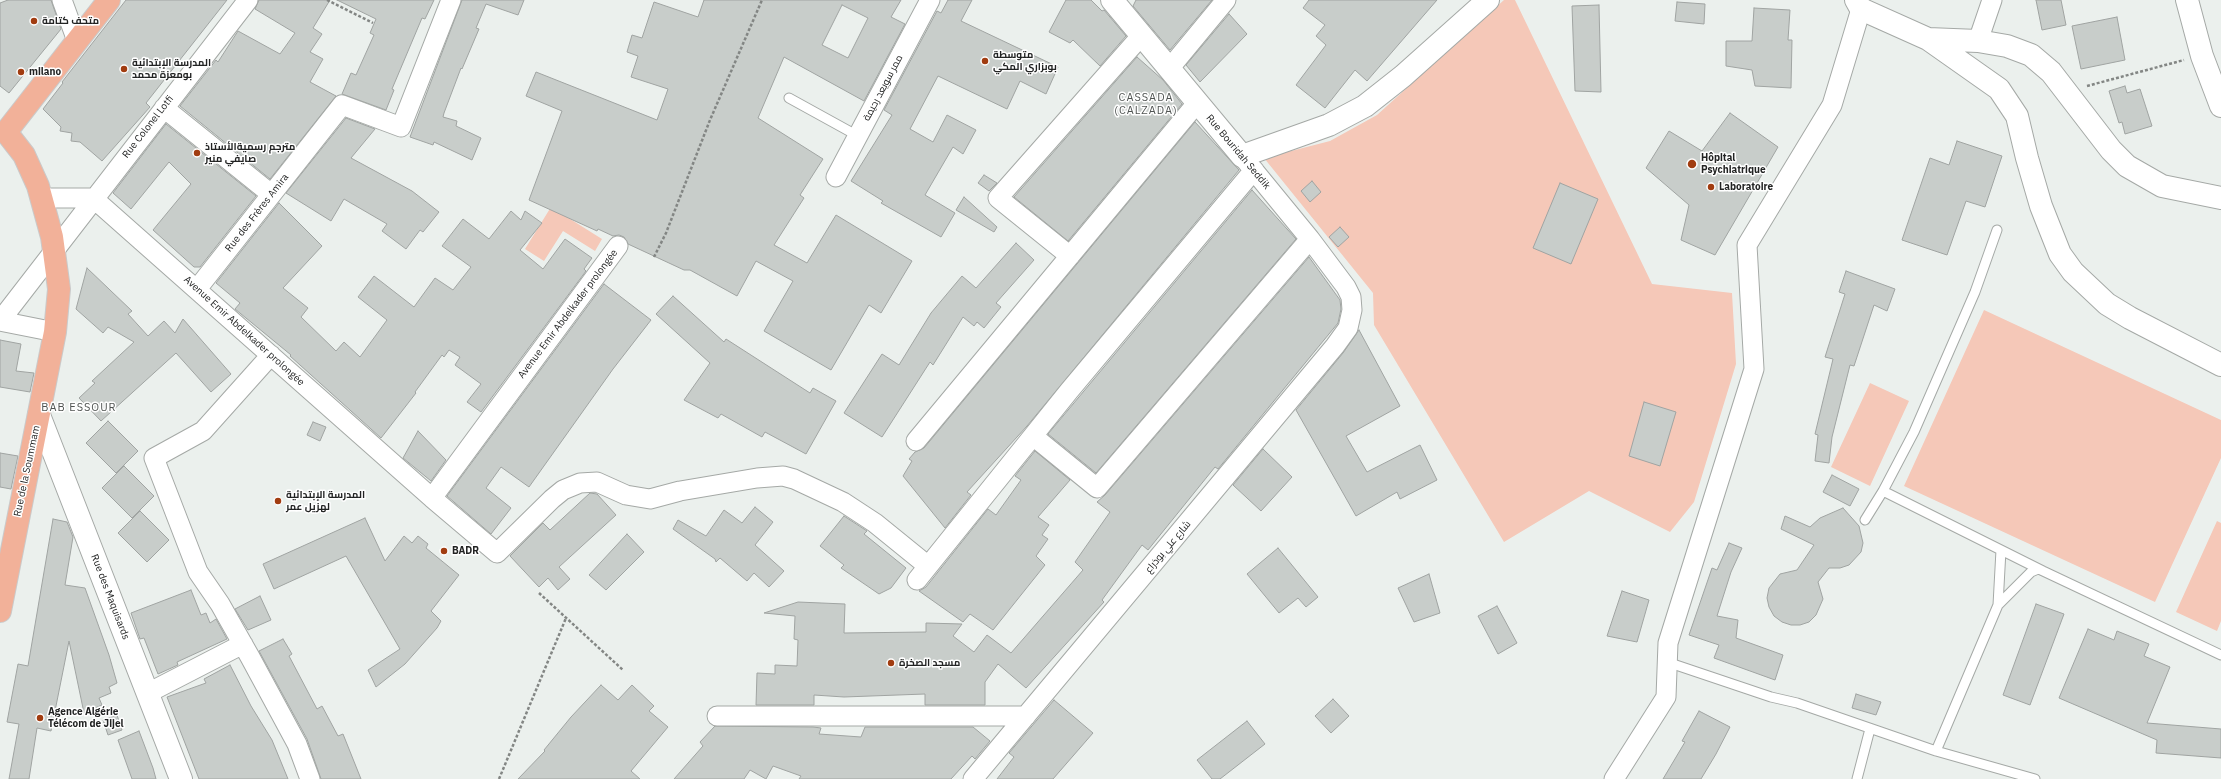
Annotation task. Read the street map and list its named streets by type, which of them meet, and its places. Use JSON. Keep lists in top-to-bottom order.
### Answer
{
  "streets": {
    "main road": ["Rue Bouridah Seddik", "Rue de la Soummam", "Rue des Maquisards"],
    "street": [
      "ممر سويعد رحيمة",
      "Rue Colonel Lotfi",
      "Rue des Frères Amira",
      "Avenue Emir Abdelkader prolongée",
      "شارع علي بوذراع"
    ]
  },
  "crossings": [
    ["Rue Colonel Lotfi", "Avenue Emir Abdelkader prolongée"],
    ["Rue Colonel Lotfi", "Rue de la Soummam"],
    ["Rue Bouridah Seddik", "شارع علي بوذراع"],
    ["Rue des Frères Amira", "Avenue Emir Abdelkader prolongée"],
    ["Rue de la Soummam", "Rue des Maquisards"]
  ],
  "districts": ["CASSADA (CALZADA)", "BAB ESSOUR"],
  "places": [
    "متحف كتامة",
    "متوسطة بوبزاري المكي",
    "المدرسة الإبتدائية بومعزة محمد",
    "milano",
    "مترجم رسميةالأستاذ صايفي منير",
    "Hôpital Psychiatrique",
    "Laboratoire",
    "المدرسة الإبتدائية لهزيل عمر",
    "BADR",
    "مسجد الصخرة",
    "Agence Algérie Télécom de Jijel"
  ]
}
